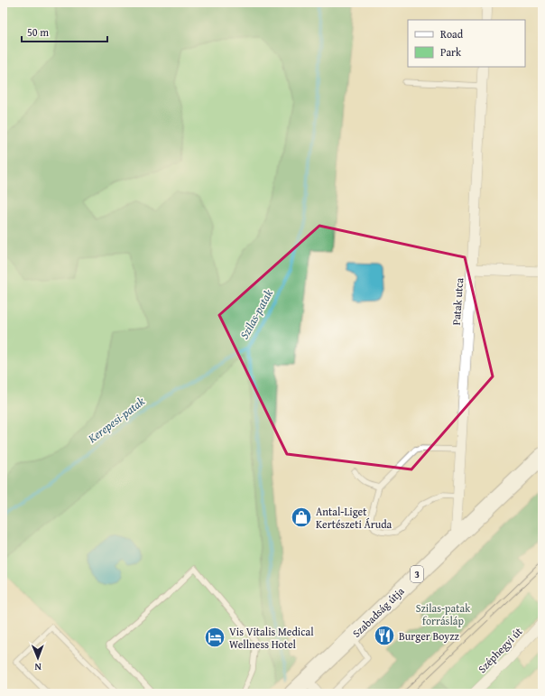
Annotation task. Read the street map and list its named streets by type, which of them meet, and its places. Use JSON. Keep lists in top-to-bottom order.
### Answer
{
  "streets": {
    "main road": ["3", "Szabadság útja"],
    "street": ["Patak utca", "Széphegyi út"]
  },
  "crossings": [
    ["Patak utca", "Szabadság útja"]
  ],
  "water": ["Szilas-patak", "Kerepesi-patak"],
  "parks": ["Szilas-patak forrásláp"],
  "places": {
    "shop": ["Antal-Liget Kertészeti Áruda"],
    "restaurant": ["Burger Boyzz"],
    "hotel": ["Vis Vitalis Medical Wellness Hotel"]
  },
  "legend": ["Road", "Park"],
  "scale_bar": "50 m",
  "north": "bottom"
}
